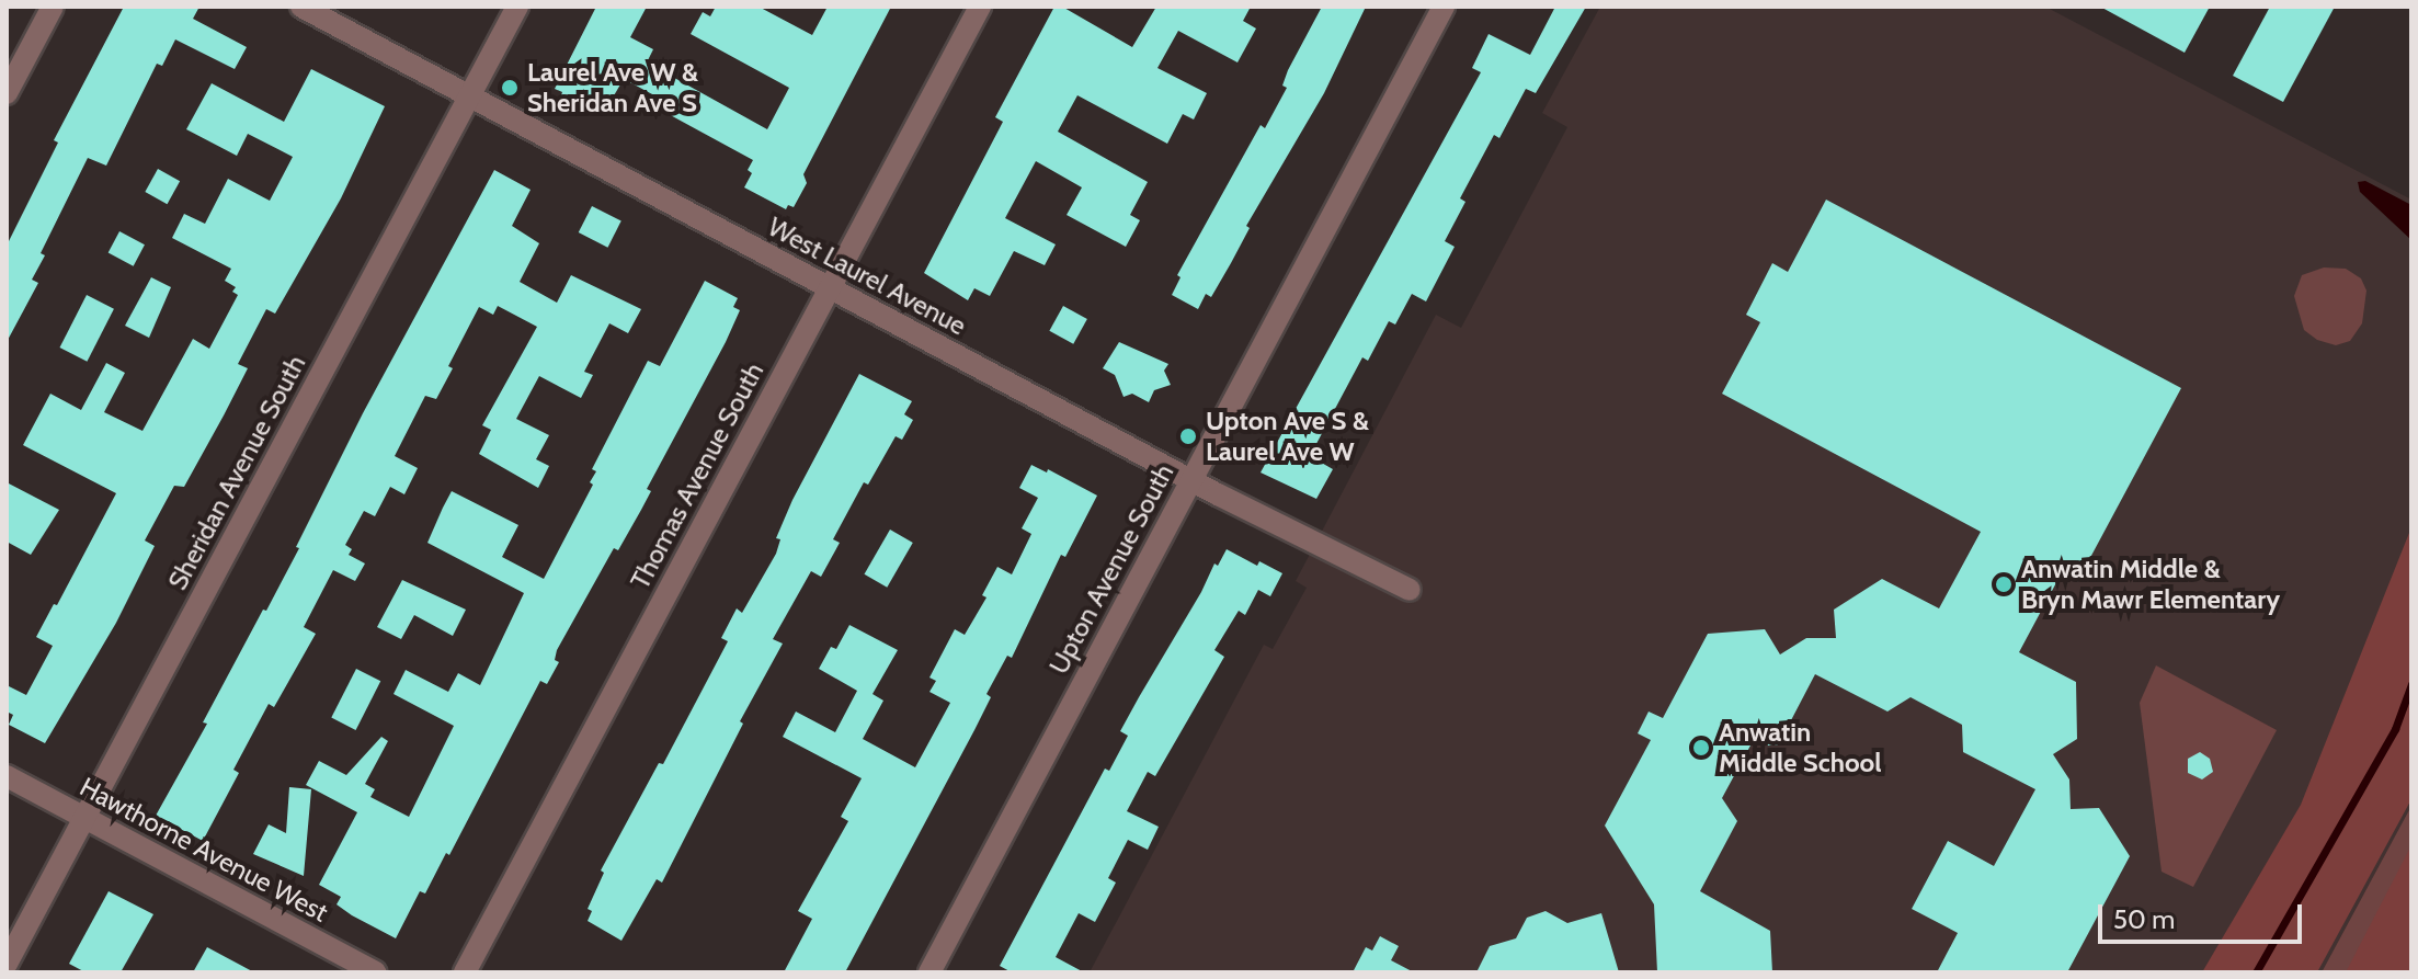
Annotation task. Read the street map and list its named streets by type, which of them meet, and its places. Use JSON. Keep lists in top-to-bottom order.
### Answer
{
  "streets": {
    "street": [
      "West Laurel Avenue",
      "Sheridan Avenue South",
      "Thomas Avenue South",
      "Upton Avenue South",
      "Hawthorne Avenue West"
    ]
  },
  "crossings": [
    ["West Laurel Avenue", "Sheridan Avenue South"],
    ["West Laurel Avenue", "Thomas Avenue South"],
    ["West Laurel Avenue", "Upton Avenue South"],
    ["Sheridan Avenue South", "Hawthorne Avenue West"]
  ],
  "places": [
    "Laurel Ave W & Sheridan Ave S",
    "Upton Ave S & Laurel Ave W",
    "Anwatin Middle & Bryn Mawr Elementary",
    "Anwatin Middle School"
  ],
  "scale_bar": "50 m"
}
